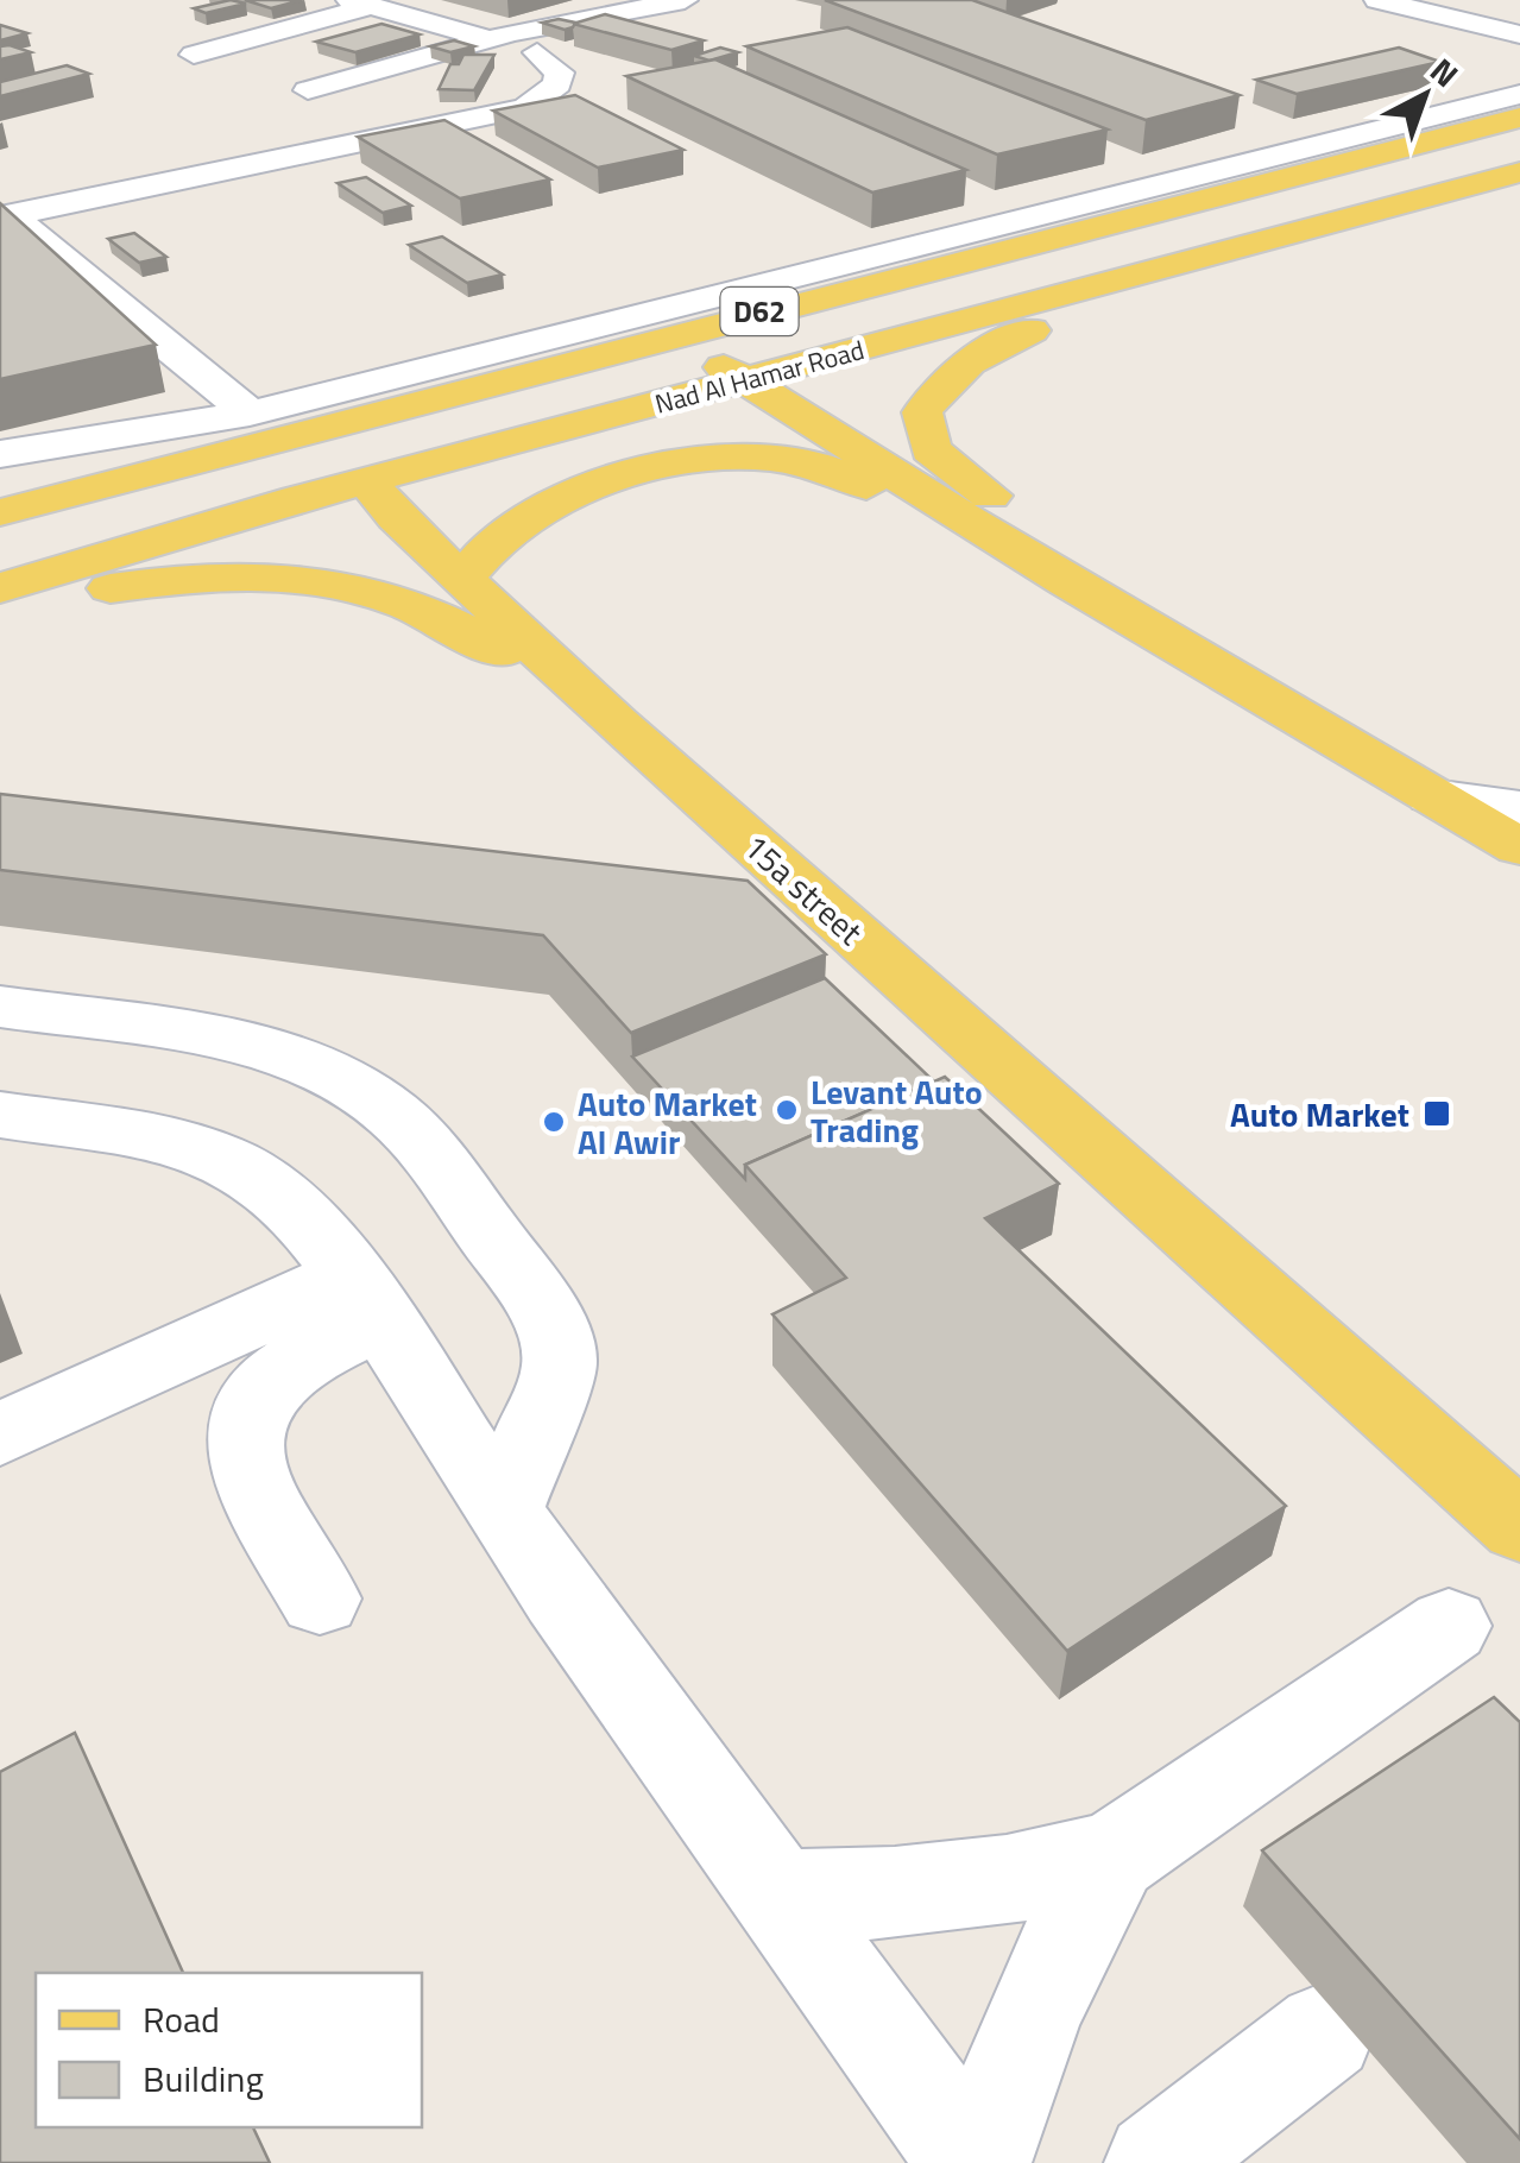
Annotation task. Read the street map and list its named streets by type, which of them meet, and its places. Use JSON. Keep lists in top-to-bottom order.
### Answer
{
  "streets": {
    "main road": ["D62", "Nad Al Hamar Road", "15a street"]
  },
  "crossings": [
    ["Nad Al Hamar Road", "15a street"]
  ],
  "places": {
    "other": ["Levant Auto Trading", "Auto Market Al Awir"],
    "transit": ["Auto Market"]
  },
  "legend": ["Road", "Building"],
  "north": "top right"
}
